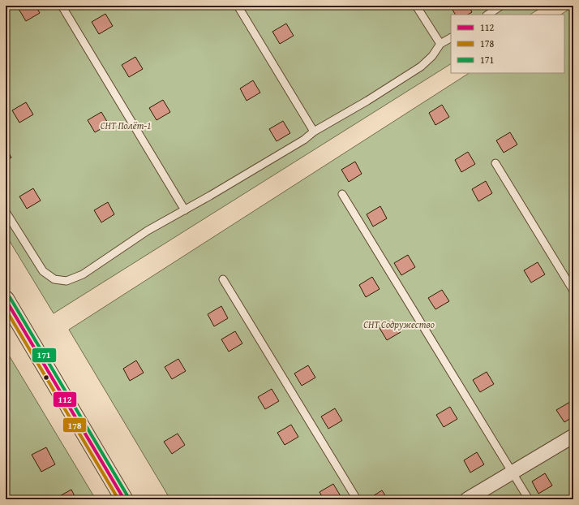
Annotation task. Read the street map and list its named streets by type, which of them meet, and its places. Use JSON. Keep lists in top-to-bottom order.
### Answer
{
  "parks": ["СНТ Полёт-1", "СНТ Содружество"],
  "lines": ["transit line 171", "transit line 112", "transit line 178"],
  "legend": ["112", "178", "171"]
}
